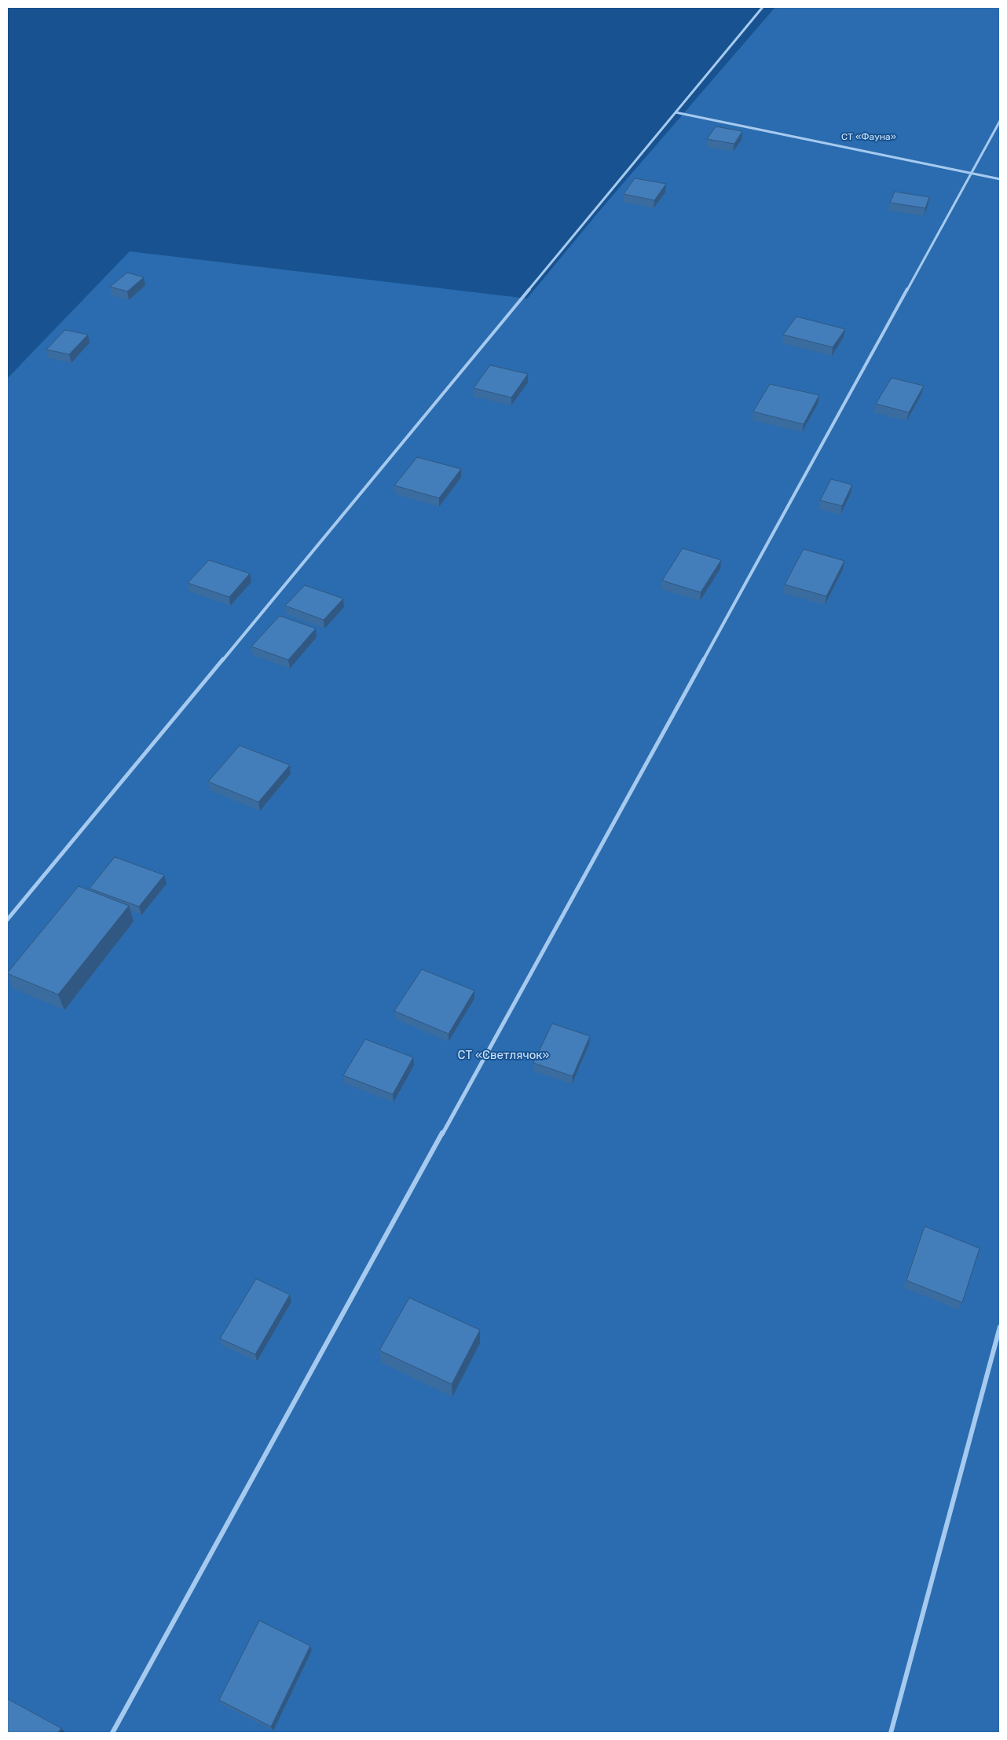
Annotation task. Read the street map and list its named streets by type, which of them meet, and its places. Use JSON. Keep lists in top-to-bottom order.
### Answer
{
  "parks": ["СТ «Фауна»", "СТ «Светлячок»"]
}
